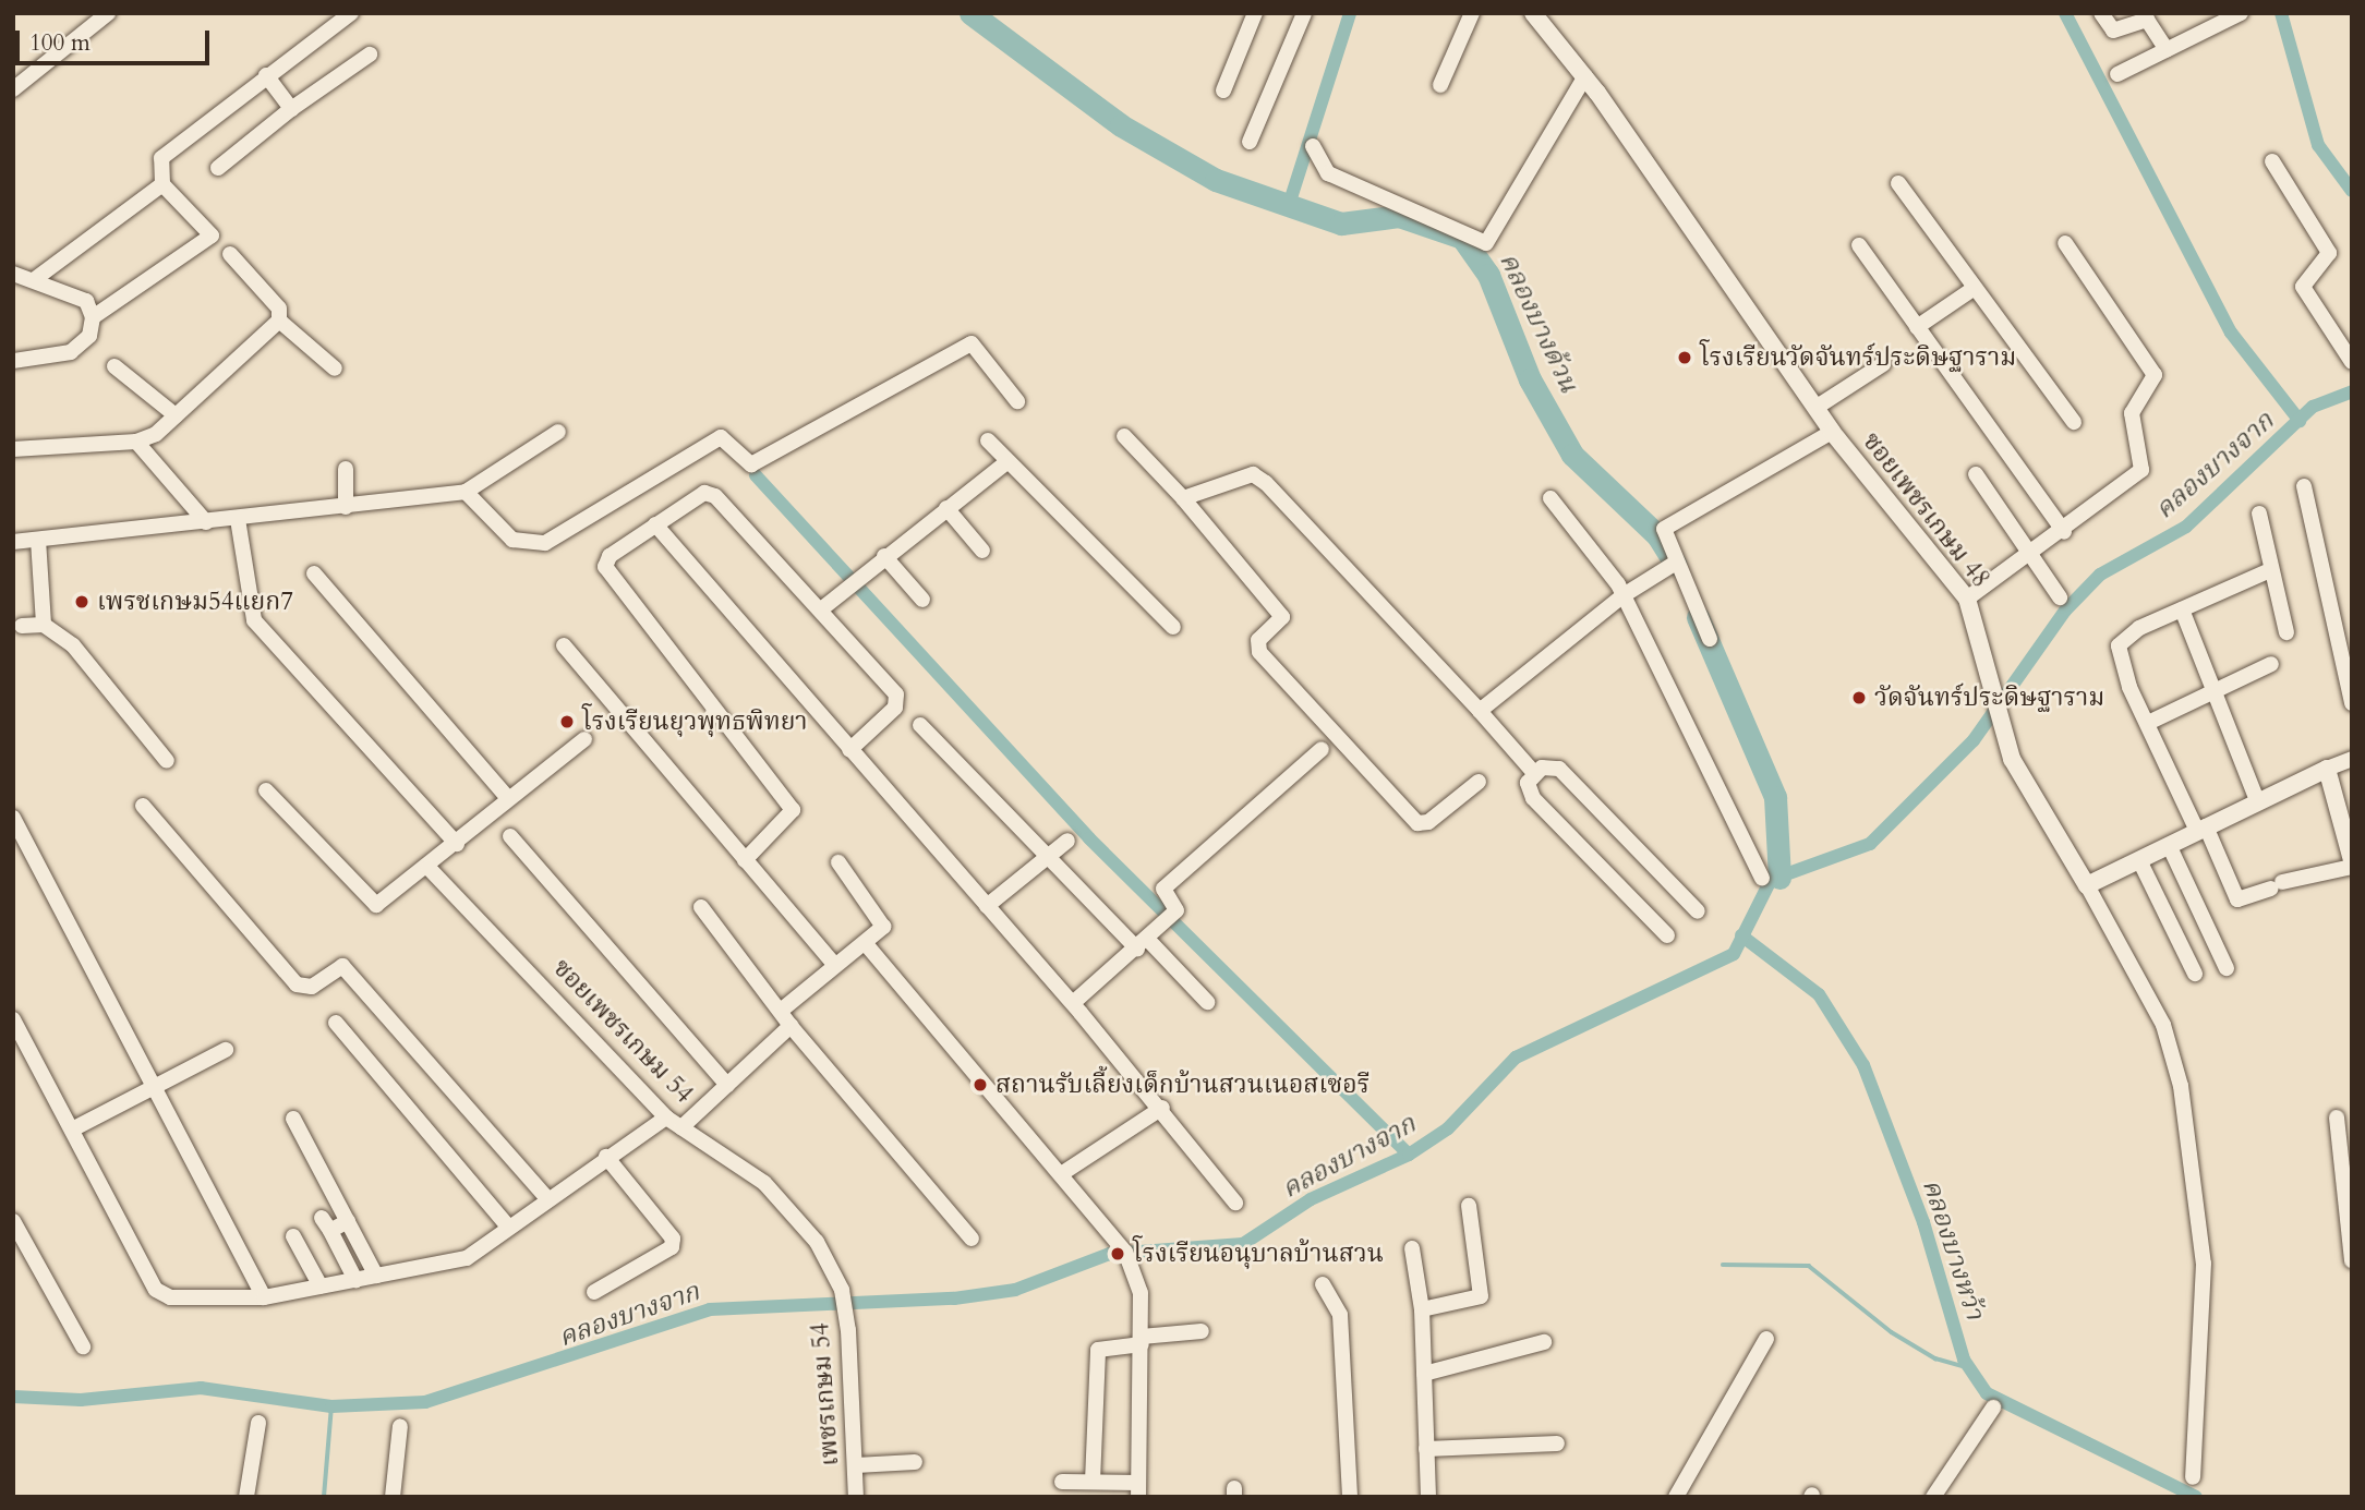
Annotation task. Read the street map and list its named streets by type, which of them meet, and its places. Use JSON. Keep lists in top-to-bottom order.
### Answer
{
  "streets": {
    "street": ["ซอยเพชรเกษม 48", "ซอยเพชรเกษม 54", "เพชรเกษม 54"]
  },
  "crossings": [
    ["ซอยเพชรเกษม 54", "เพชรเกษม 54"]
  ],
  "water": ["คลองบางด้วน", "คลองบางจาก", "คลองบางหว้า"],
  "places": [
    "โรงเรียนวัดจันทร์ประดิษฐาราม",
    "เพรชเกษม54แยก7",
    "วัดจันทร์ประดิษฐาราม",
    "โรงเรียนยุวพุทธพิทยา",
    "สถานรับเลี้ยงเด็กบ้านสวนเนอสเซอรี",
    "โรงเรียนอนุบาลบ้านสวน"
  ],
  "scale_bar": "100 m"
}
